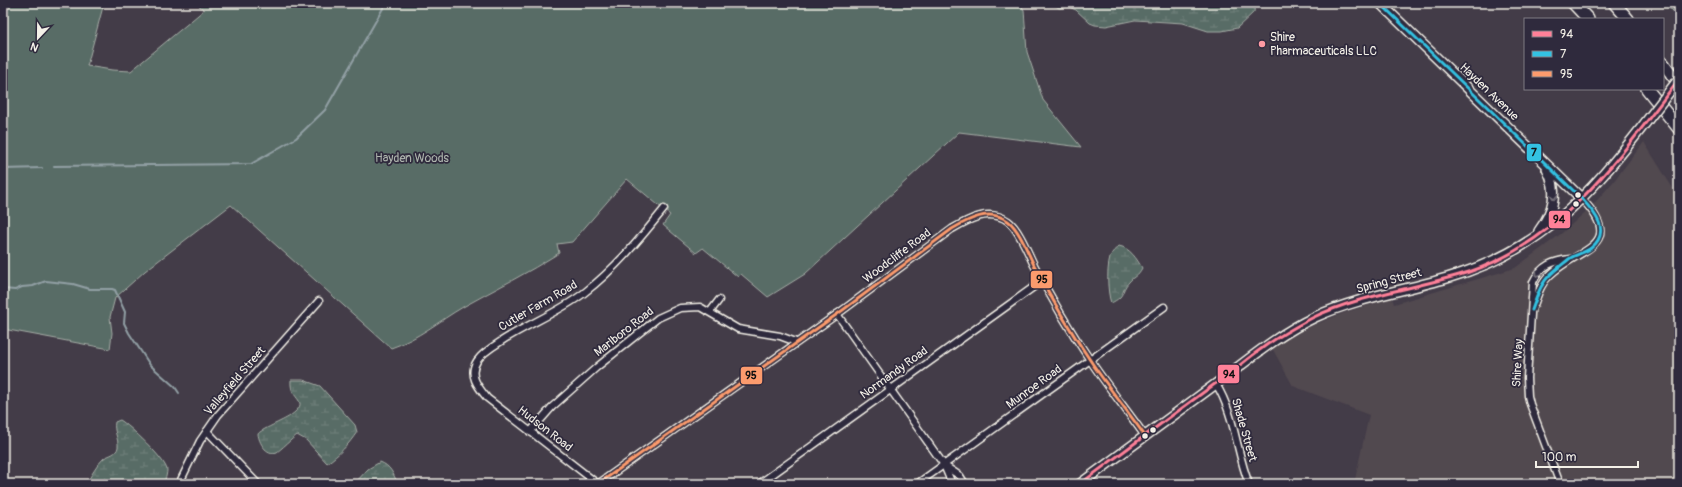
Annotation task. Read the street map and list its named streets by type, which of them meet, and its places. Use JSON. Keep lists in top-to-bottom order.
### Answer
{
  "streets": {
    "main road": ["Hayden Avenue", "Spring Street"],
    "street": [
      "Woodcliffe Road",
      "Cutler Farm Road",
      "Marlboro Road",
      "Shire Way",
      "Normandy Road",
      "Valleyfield Street",
      "Munroe Road",
      "Hudson Road",
      "Shade Street"
    ]
  },
  "crossings": [
    ["Hayden Avenue", "Spring Street"],
    ["Hayden Avenue", "Shire Way"],
    ["Woodcliffe Road", "Spring Street"],
    ["Woodcliffe Road", "Marlboro Road"],
    ["Woodcliffe Road", "Normandy Road"],
    ["Woodcliffe Road", "Munroe Road"],
    ["Woodcliffe Road", "Hudson Road"],
    ["Spring Street", "Shire Way"],
    ["Spring Street", "Shade Street"],
    ["Cutler Farm Road", "Hudson Road"],
    ["Marlboro Road", "Hudson Road"]
  ],
  "parks": ["Hayden Woods"],
  "places": ["Shire Pharmaceuticals LLC"],
  "lines": ["transit line 7", "transit line 94", "transit line 95"],
  "legend": ["94", "7", "95"],
  "scale_bar": "100 m",
  "north": "bottom"
}
